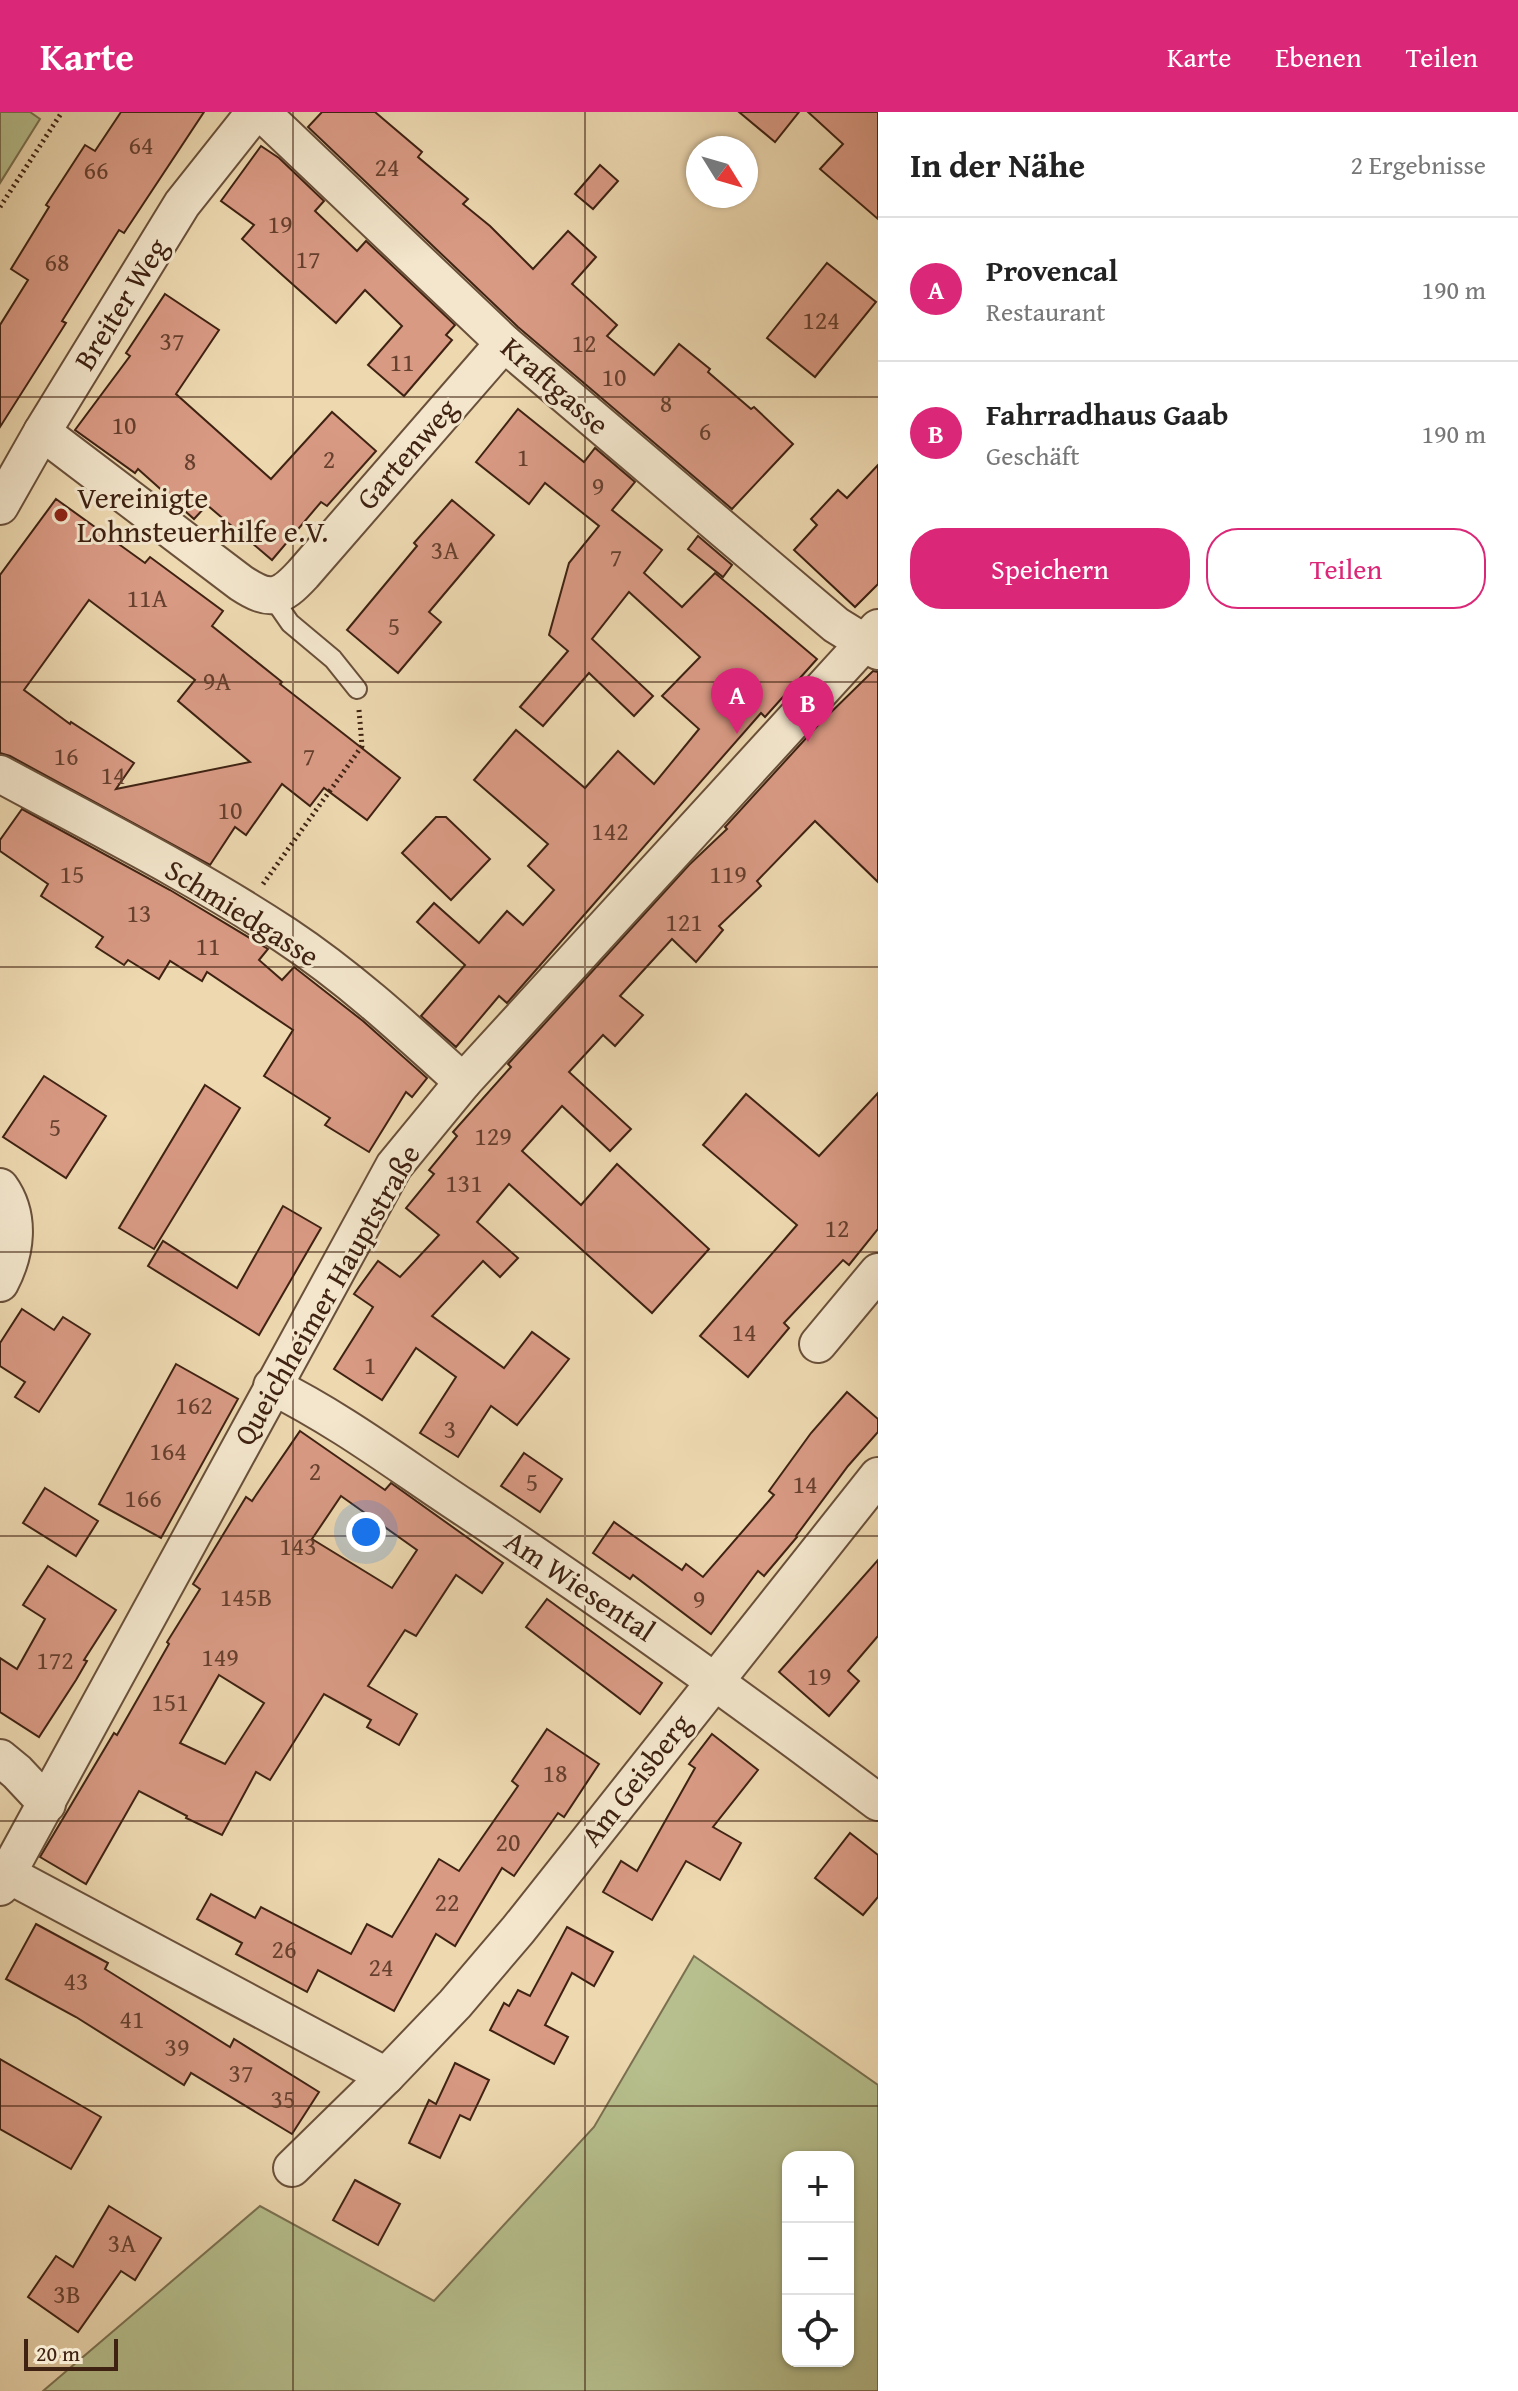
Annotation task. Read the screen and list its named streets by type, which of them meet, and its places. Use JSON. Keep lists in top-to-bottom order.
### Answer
{
  "streets": {
    "street": [
      "Breiter Weg",
      "Kraftgasse",
      "Gartenweg",
      "Schmiedgasse",
      "Queichheimer Hauptstraße",
      "Am Wiesental",
      "Am Geisberg"
    ]
  },
  "crossings": [
    ["Kraftgasse", "Gartenweg"],
    ["Kraftgasse", "Queichheimer Hauptstraße"],
    ["Schmiedgasse", "Queichheimer Hauptstraße"],
    ["Queichheimer Hauptstraße", "Am Wiesental"],
    ["Am Wiesental", "Am Geisberg"]
  ],
  "places": ["Vereinigte Lohnsteuerhilfe e.V."],
  "house_numbers": [
    "64",
    "24",
    "66",
    "19",
    "17",
    "68",
    "124",
    "37",
    "12",
    "11",
    "10",
    "8",
    "10",
    "6",
    "1",
    "2",
    "8",
    "9",
    "3A",
    "7",
    "11A",
    "5",
    "9A",
    "16",
    "7",
    "14",
    "10",
    "142",
    "15",
    "119",
    "13",
    "121",
    "11",
    "5",
    "129",
    "131",
    "12",
    "14",
    "1",
    "162",
    "3",
    "164",
    "2",
    "5",
    "14",
    "166",
    "143",
    "145B",
    "9",
    "149",
    "172",
    "19",
    "151",
    "18",
    "20",
    "22",
    "26",
    "24",
    "43",
    "41",
    "39",
    "37",
    "35",
    "3A",
    "3B"
  ],
  "scale_bar": "20 m",
  "north": "bottom right",
  "page": {
    "header": "Karte",
    "nav": ["Karte", "Ebenen", "Teilen"],
    "heading": ["In der Nähe", "2 Ergebnisse"],
    "list": [
      {
        "mark": "A",
        "name": "Provencal",
        "note": "Restaurant",
        "value": "190 m"
      },
      {
        "mark": "B",
        "name": "Fahrradhaus Gaab",
        "note": "Geschäft",
        "value": "190 m"
      }
    ],
    "buttons": ["Speichern", "Teilen"],
    "pins": ["A", "B"],
    "map_buttons": ["+", "−"],
    "scale": "20 m"
  }
}
